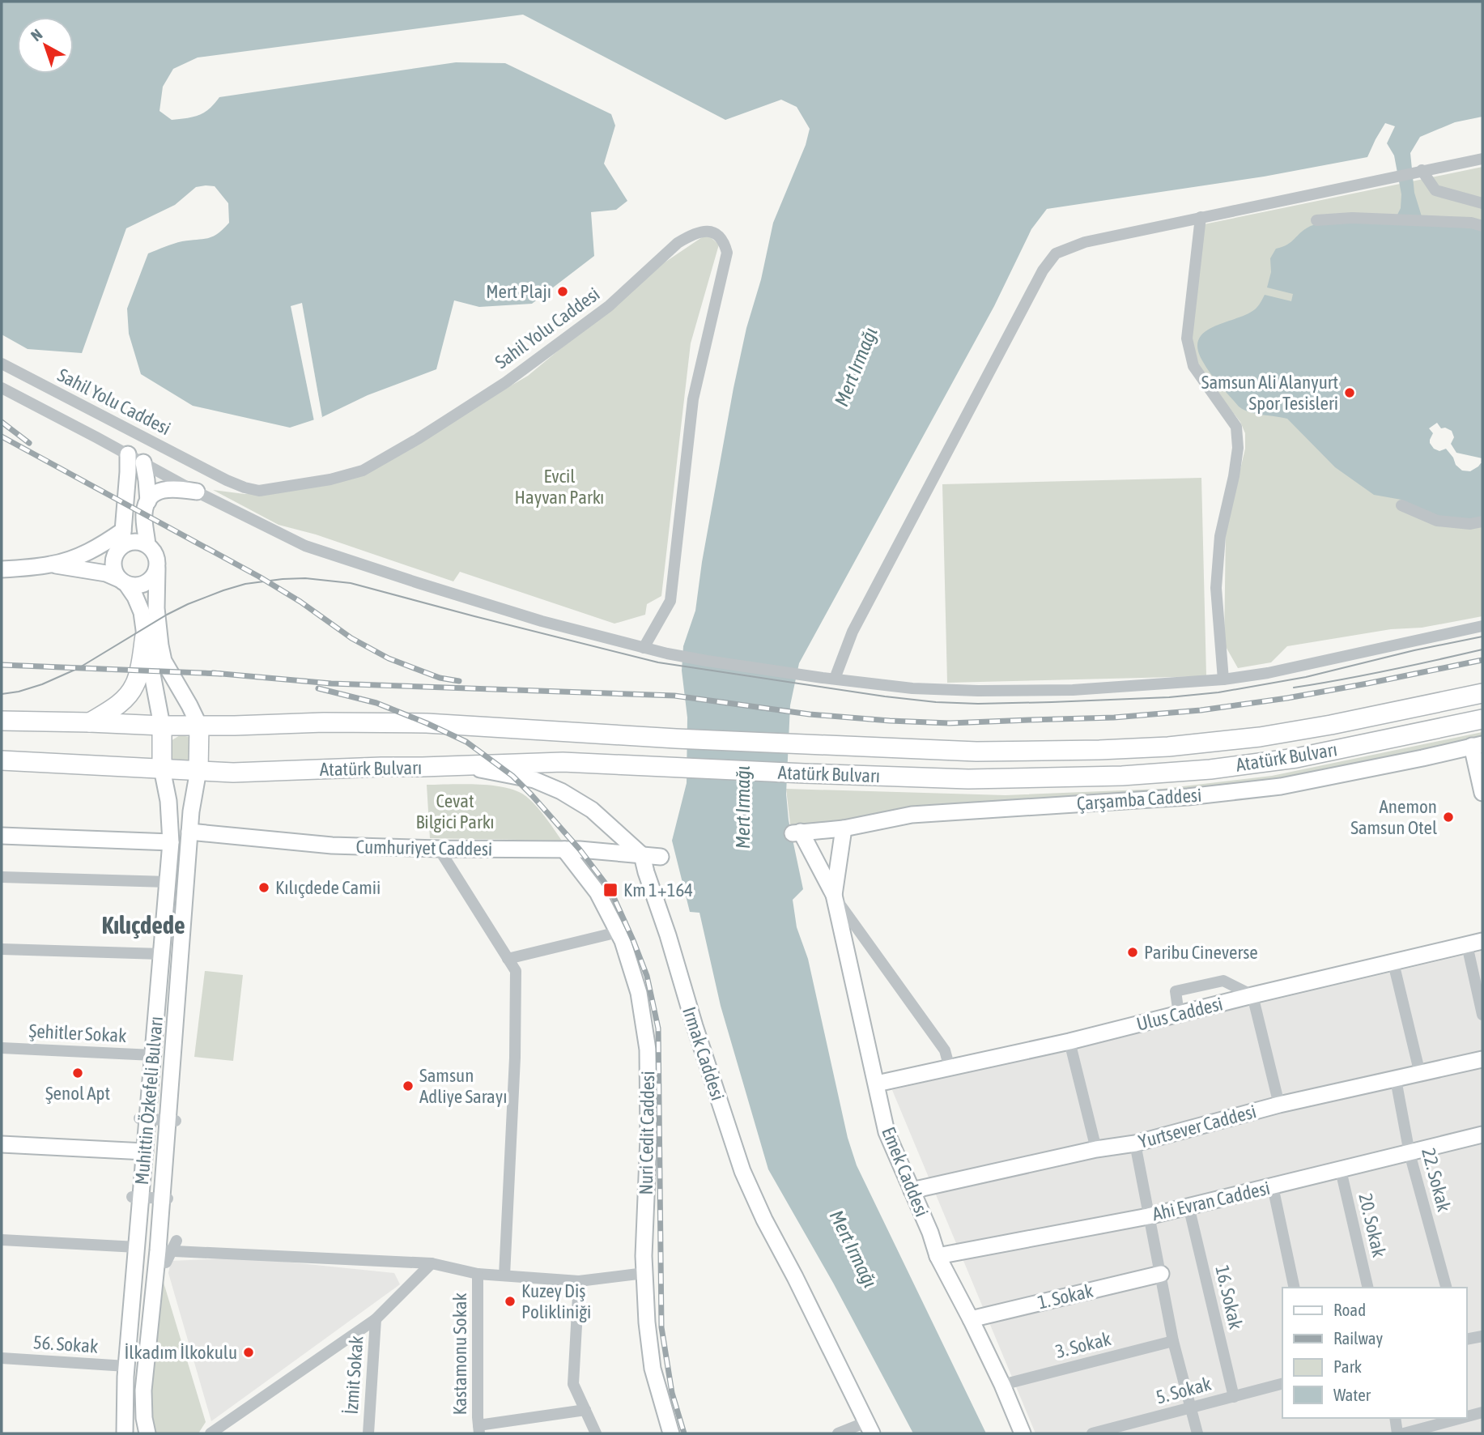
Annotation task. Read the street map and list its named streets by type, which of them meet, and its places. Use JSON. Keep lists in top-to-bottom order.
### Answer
{
  "streets": {
    "main road": [
      "Atatürk Bulvarı",
      "Çarşamba Caddesi",
      "Cumhuriyet Caddesi",
      "Ulus Caddesi",
      "Irmak Caddesi",
      "Muhittin Özkefeli Bulvarı",
      "Yurtsever Caddesi",
      "Nuri Cedit Caddesi",
      "Emek Caddesi",
      "Ahi Evran Caddesi",
      "1. Sokak"
    ],
    "street": [
      "Sahil Yolu Caddesi",
      "Şehitler Sokak",
      "22. Sokak",
      "20. Sokak",
      "16. Sokak",
      "56. Sokak",
      "3. Sokak",
      "Kastamonu Sokak",
      "İzmit Sokak",
      "5. Sokak"
    ]
  },
  "crossings": [
    ["Atatürk Bulvarı", "Muhittin Özkefeli Bulvarı"],
    ["Çarşamba Caddesi", "Emek Caddesi"],
    ["Cumhuriyet Caddesi", "Irmak Caddesi"],
    ["Cumhuriyet Caddesi", "Muhittin Özkefeli Bulvarı"],
    ["Cumhuriyet Caddesi", "Nuri Cedit Caddesi"],
    ["Ulus Caddesi", "Emek Caddesi"],
    ["Şehitler Sokak", "Muhittin Özkefeli Bulvarı"],
    ["Muhittin Özkefeli Bulvarı", "56. Sokak"],
    ["Yurtsever Caddesi", "Emek Caddesi"],
    ["Yurtsever Caddesi", "22. Sokak"],
    ["Emek Caddesi", "Ahi Evran Caddesi"],
    ["Emek Caddesi", "1. Sokak"],
    ["Emek Caddesi", "3. Sokak"],
    ["22. Sokak", "Ahi Evran Caddesi"],
    ["Ahi Evran Caddesi", "20. Sokak"],
    ["Ahi Evran Caddesi", "16. Sokak"],
    ["16. Sokak", "5. Sokak"]
  ],
  "districts": ["Kılıçdede"],
  "water": ["Mert Irmağı"],
  "parks": ["Evcil Hayvan Parkı", "Cevat Bilgici Parkı"],
  "places": {
    "other": [
      "Mert Plajı",
      "Samsun Ali Alanyurt Spor Tesisleri",
      "Anemon Samsun Otel",
      "Kılıçdede Camii",
      "Paribu Cineverse",
      "Şenol Apt",
      "Samsun Adliye Sarayı",
      "Kuzey Diş Polikliniği",
      "İlkadım İlkokulu"
    ],
    "transit": ["Km 1+164"]
  },
  "legend": [
    "Road",
    "Railway",
    "Park",
    "Water"
  ],
  "north": "top left"
}
